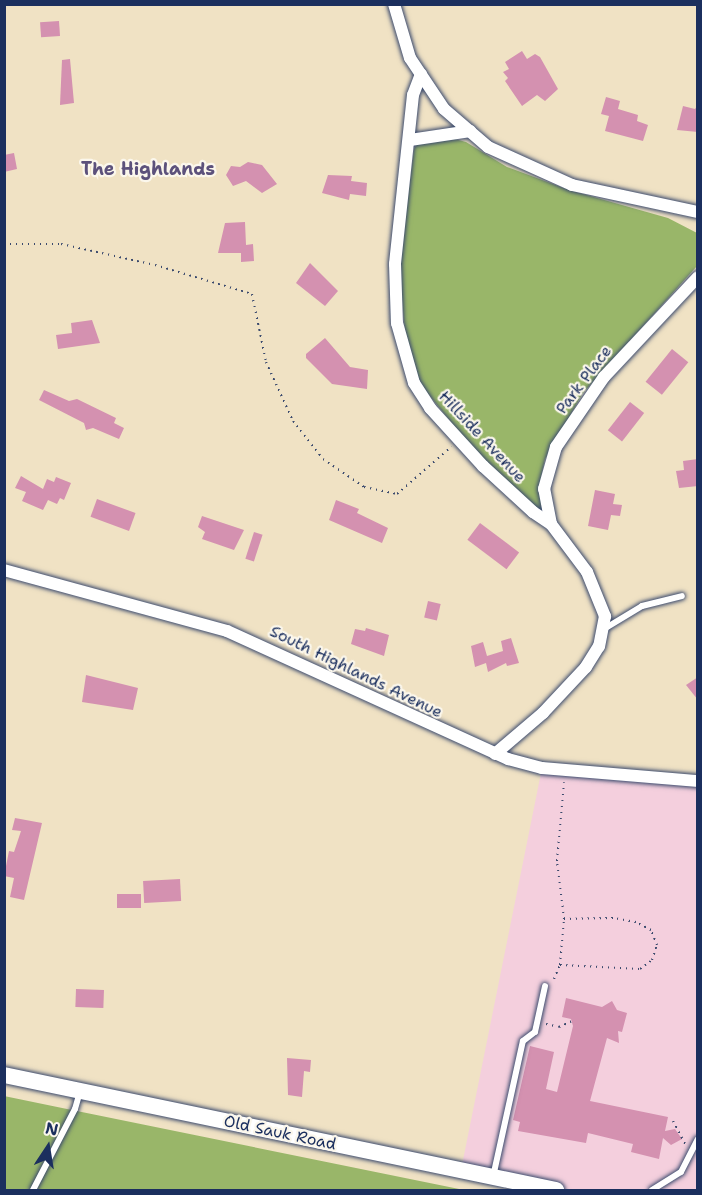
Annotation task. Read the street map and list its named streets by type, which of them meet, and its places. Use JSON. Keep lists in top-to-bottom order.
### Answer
{
  "streets": {
    "street": [
      "Park Place",
      "Hillside Avenue",
      "South Highlands Avenue",
      "Old Sauk Road"
    ]
  },
  "crossings": [
    ["Park Place", "Hillside Avenue"]
  ],
  "districts": ["The Highlands"],
  "north": "top"
}
